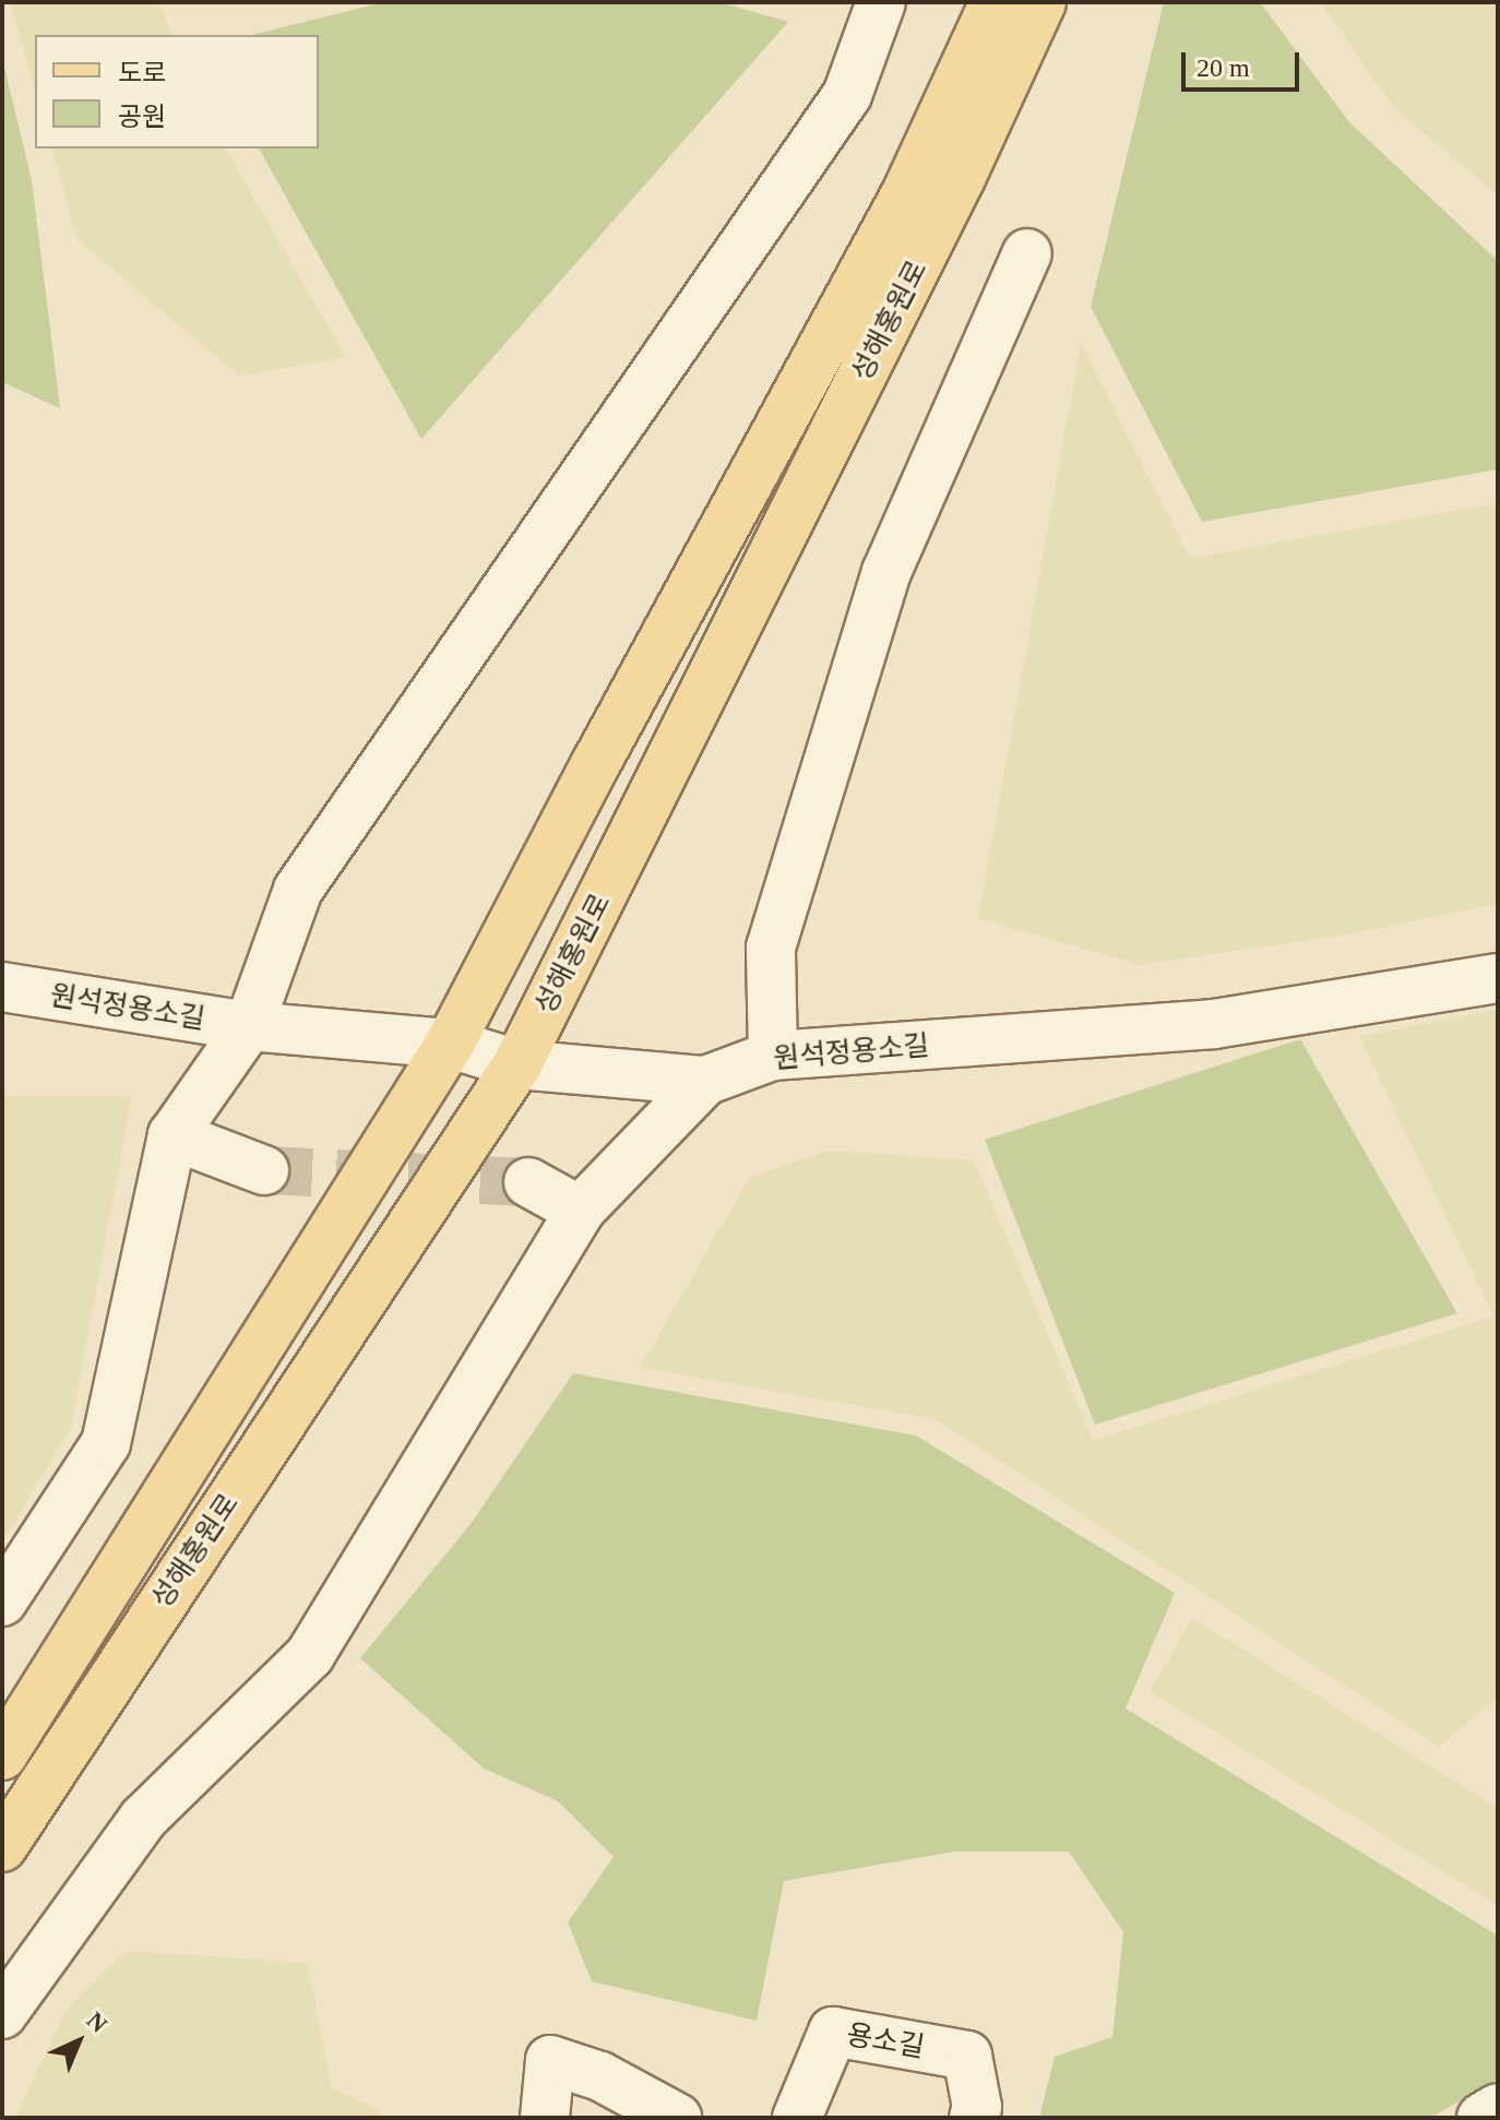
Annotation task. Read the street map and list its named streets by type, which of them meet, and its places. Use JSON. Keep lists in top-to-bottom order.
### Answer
{
  "streets": {
    "main road": ["성해홍원로"],
    "street": ["원석정용소길", "용소길"]
  },
  "crossings": [
    ["성해홍원로", "원석정용소길"]
  ],
  "legend": ["도로", "공원"],
  "scale_bar": "20 m",
  "north": "top right"
}
